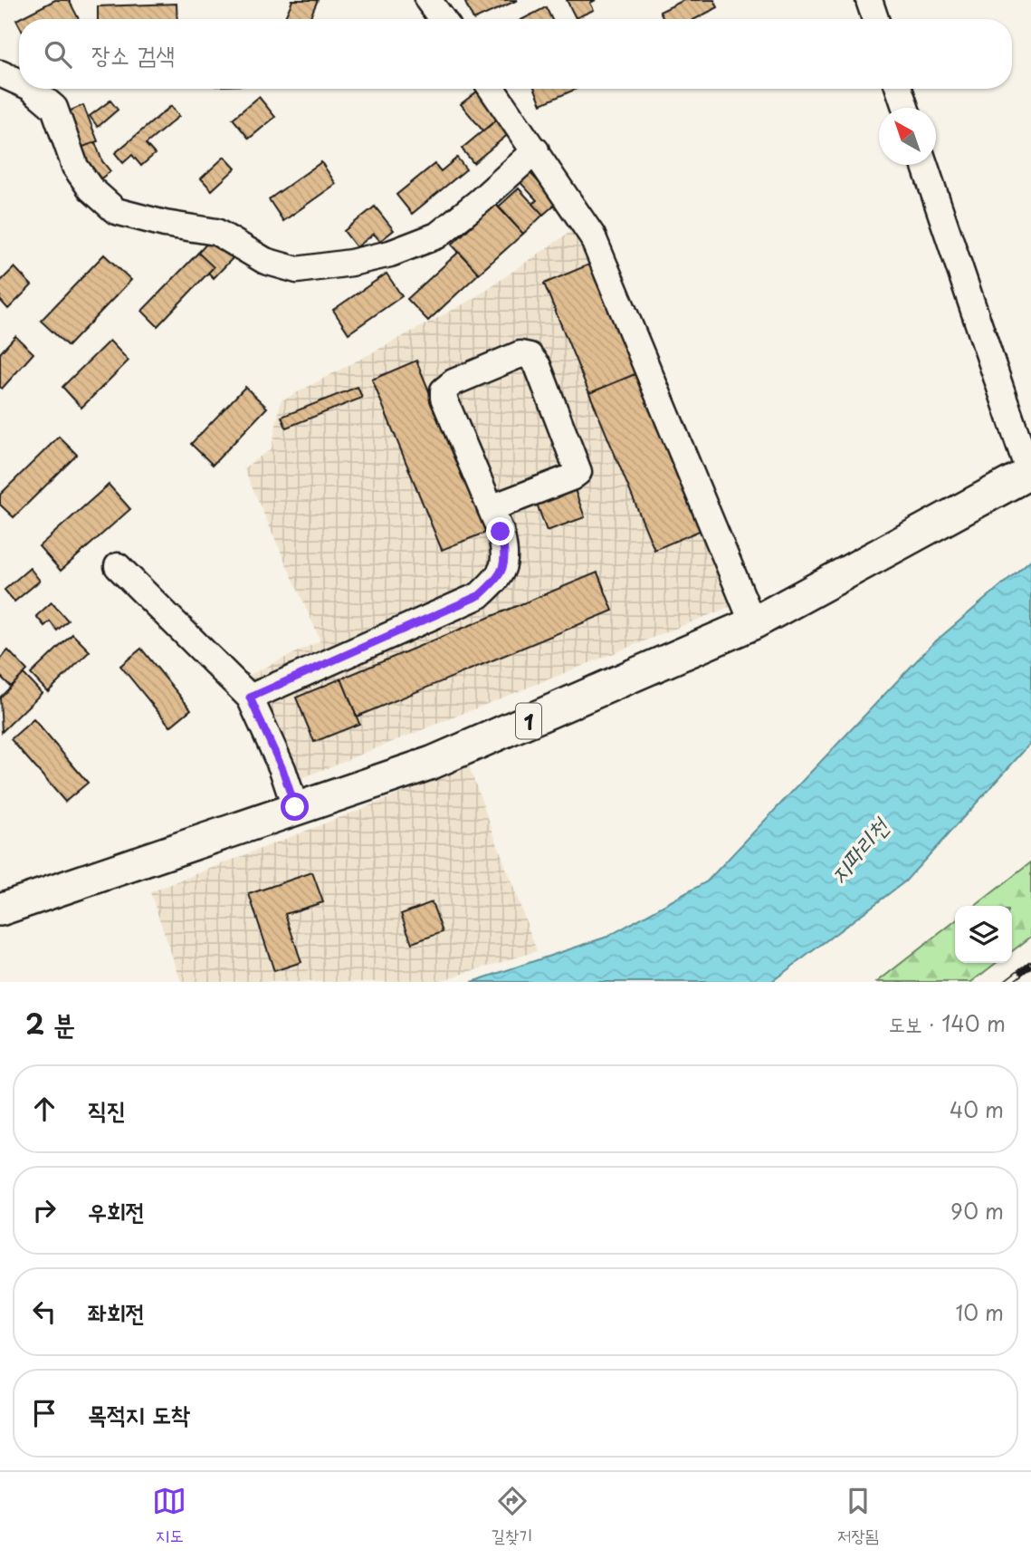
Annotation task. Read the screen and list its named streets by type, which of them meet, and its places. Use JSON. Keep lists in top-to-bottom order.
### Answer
{
  "streets": {
    "main road": ["1"]
  },
  "water": ["지파리천"],
  "north": "top left",
  "page": {
    "search": "장소 검색",
    "heading": ["2 분", "도보 · 140 m"],
    "list": [
      ["직진", "40 m"],
      ["우회전", "90 m"],
      ["좌회전", "10 m"],
      "목적지 도착"
    ],
    "nav": ["지도", "길찾기", "저장됨"]
  }
}
